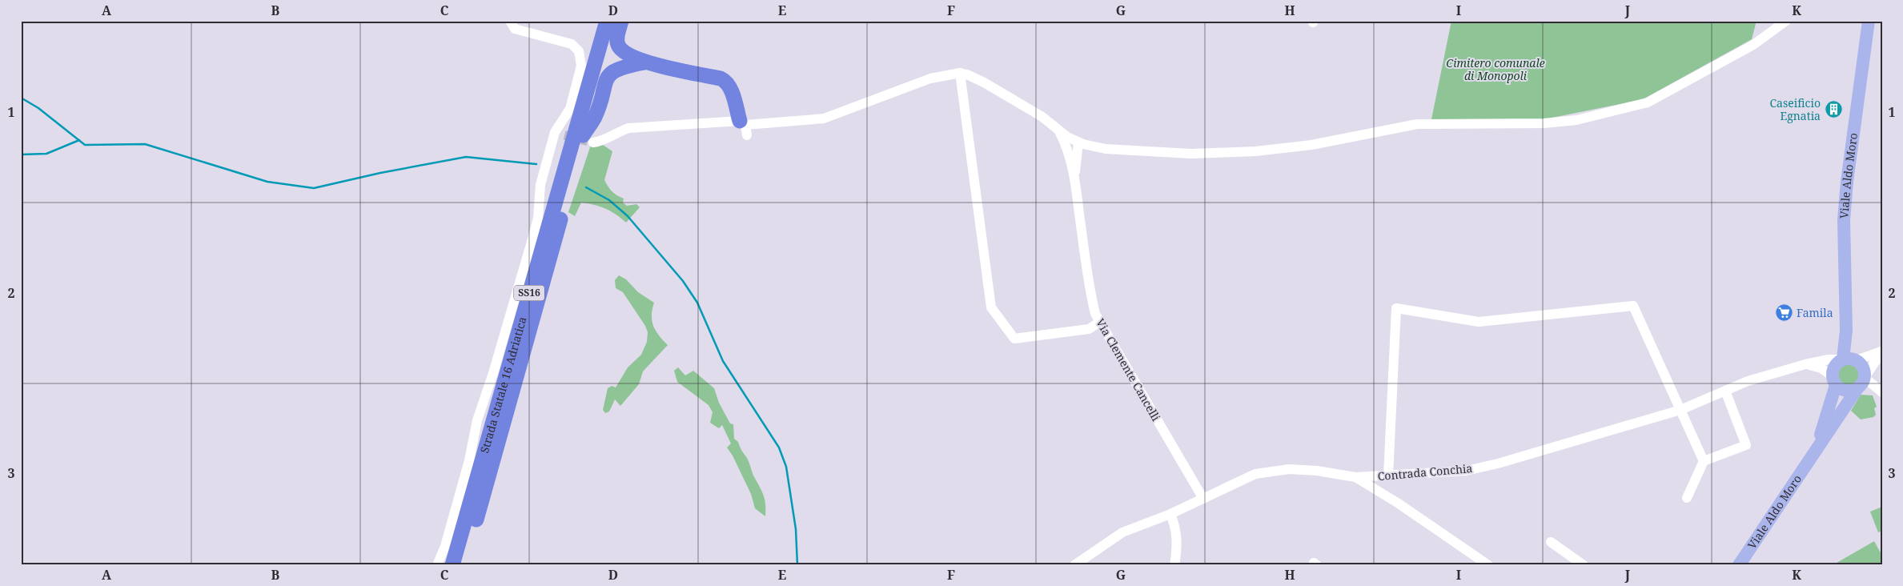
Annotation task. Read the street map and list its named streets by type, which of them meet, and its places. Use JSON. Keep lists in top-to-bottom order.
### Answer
{
  "streets": {
    "highway": ["SS16", "Strada Statale 16 Adriatica"],
    "main road": ["Viale Aldo Moro"],
    "street": ["Via Clemente Cancelli", "Contrada Conchia"]
  },
  "crossings": [
    ["Viale Aldo Moro", "Contrada Conchia"],
    ["Via Clemente Cancelli", "Contrada Conchia"]
  ],
  "parks": ["Cimitero comunale di Monopoli"],
  "places": {
    "building": ["Caseificio Egnatia"],
    "supermarket": ["Famila"]
  },
  "grid": {
    "columns": [
      "A",
      "B",
      "C",
      "D",
      "E",
      "F",
      "G",
      "H",
      "I",
      "J",
      "K"
    ],
    "rows": ["1", "2", "3"]
  }
}
